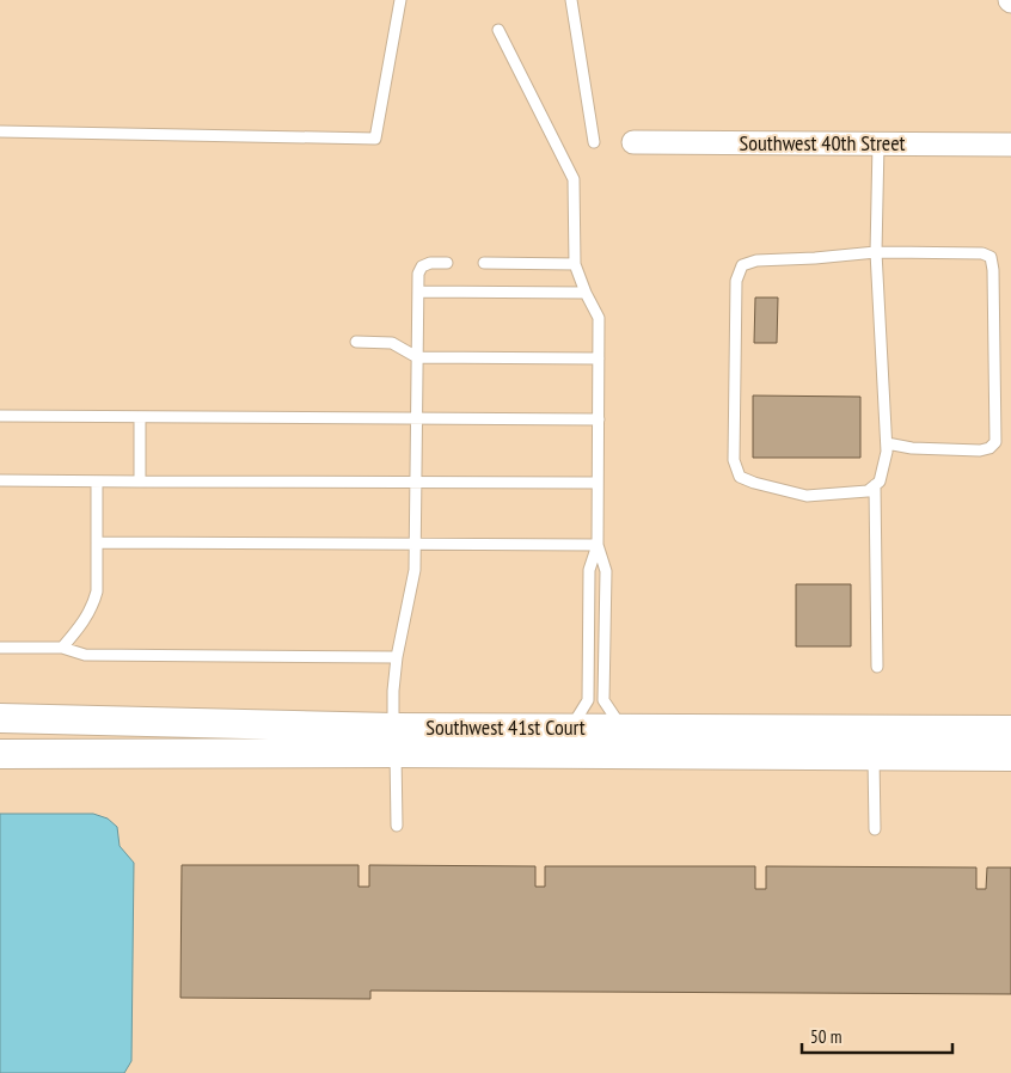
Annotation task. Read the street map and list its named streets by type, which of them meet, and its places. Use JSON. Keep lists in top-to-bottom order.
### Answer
{
  "streets": {
    "street": ["Southwest 40th Street", "Southwest 41st Court"]
  },
  "scale_bar": "50 m"
}
